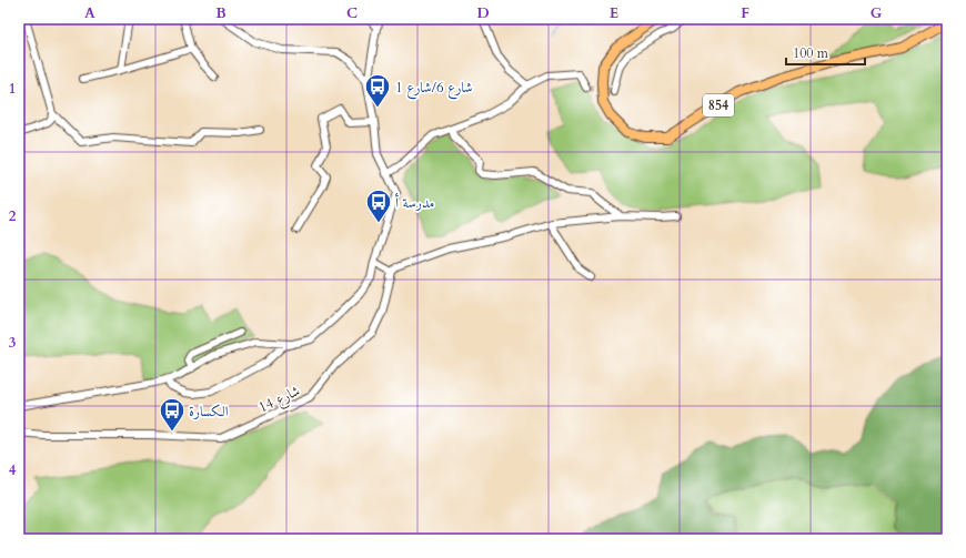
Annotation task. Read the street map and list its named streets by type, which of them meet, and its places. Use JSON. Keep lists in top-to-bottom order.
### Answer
{
  "streets": {
    "main road": ["854"],
    "street": ["شارع 14"]
  },
  "places": {
    "bus stop": ["شارع 6/شارع 1", "مدرسة أ", "الكسارة"]
  },
  "scale_bar": "100 m",
  "grid": {
    "columns": [
      "A",
      "B",
      "C",
      "D",
      "E",
      "F",
      "G"
    ],
    "rows": [
      "1",
      "2",
      "3",
      "4"
    ]
  }
}
